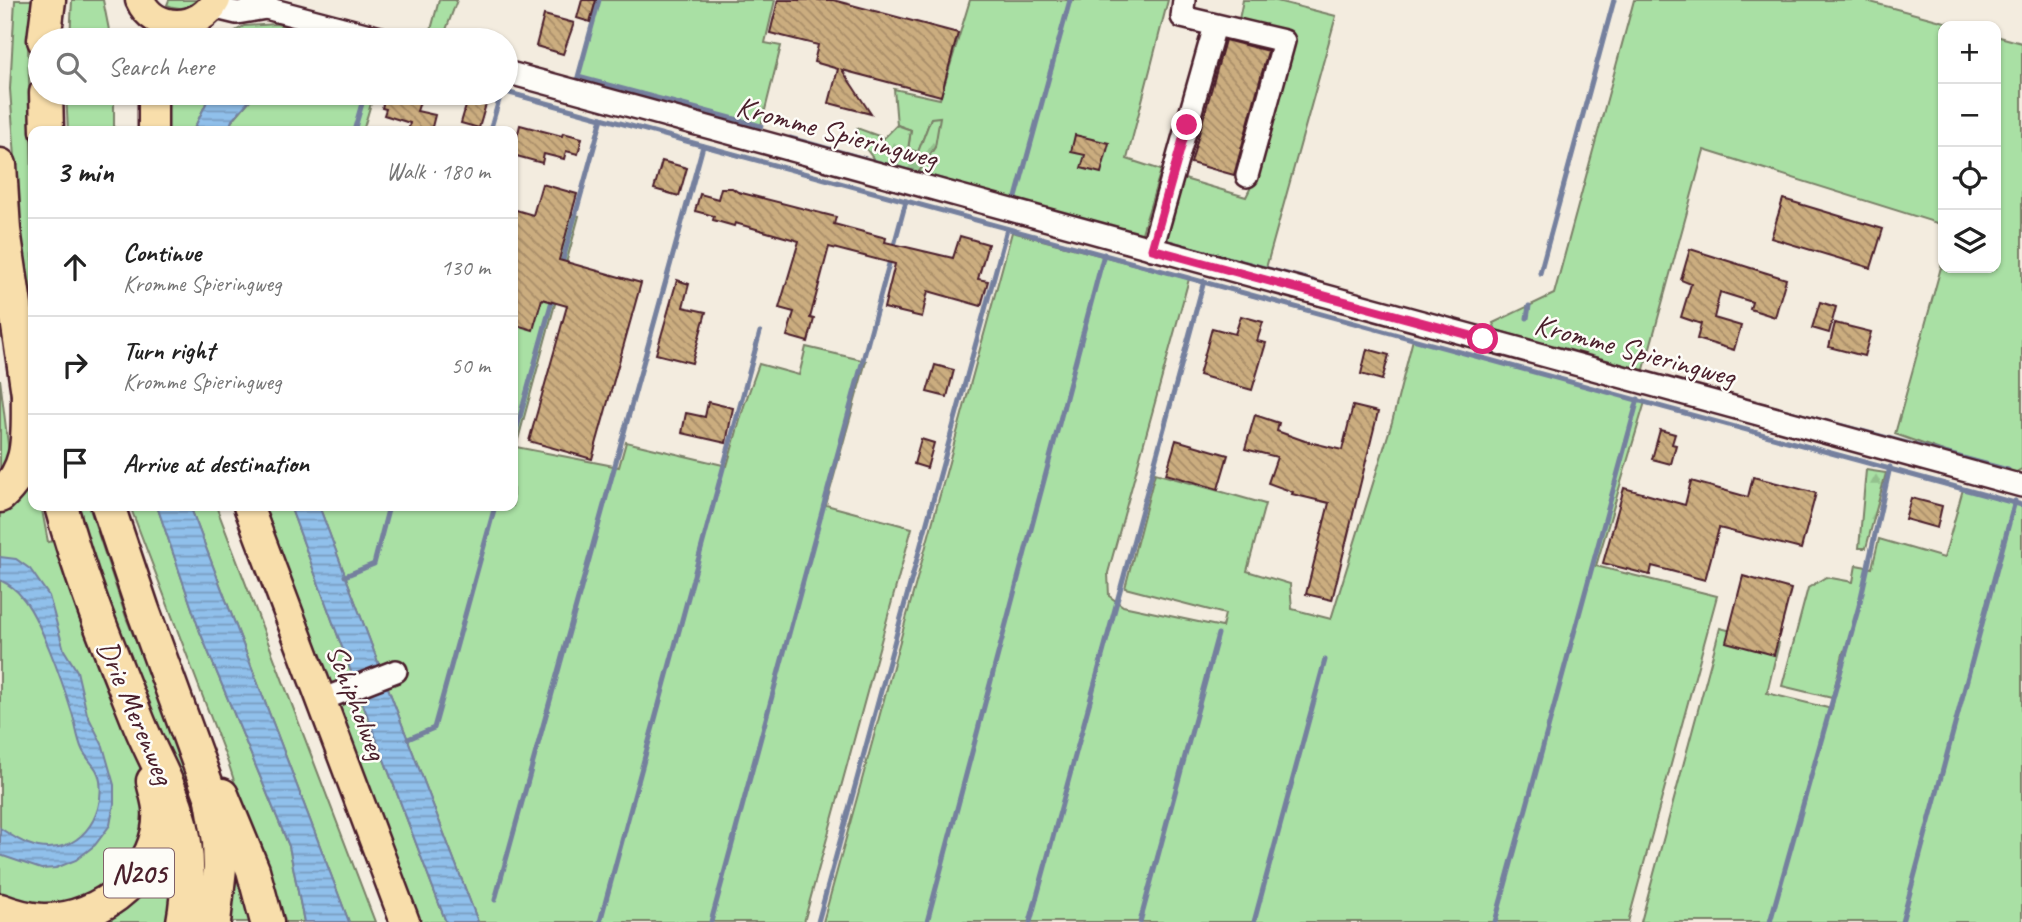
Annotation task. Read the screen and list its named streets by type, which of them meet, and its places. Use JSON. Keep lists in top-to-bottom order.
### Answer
{
  "streets": {
    "highway": ["Drie Merenweg", "N205"],
    "main road": ["Schipholweg"],
    "street": ["Kromme Spieringweg"]
  },
  "crossings": [
    ["Drie Merenweg", "N205"]
  ],
  "page": {
    "map_buttons": ["+", "−"],
    "search": "Search here",
    "heading": ["3 min", "Walk · 180 m"],
    "list": [
      ["Continue", "Kromme Spieringweg", "130 m"],
      ["Turn right", "Kromme Spieringweg", "50 m"],
      "Arrive at destination"
    ]
  }
}
